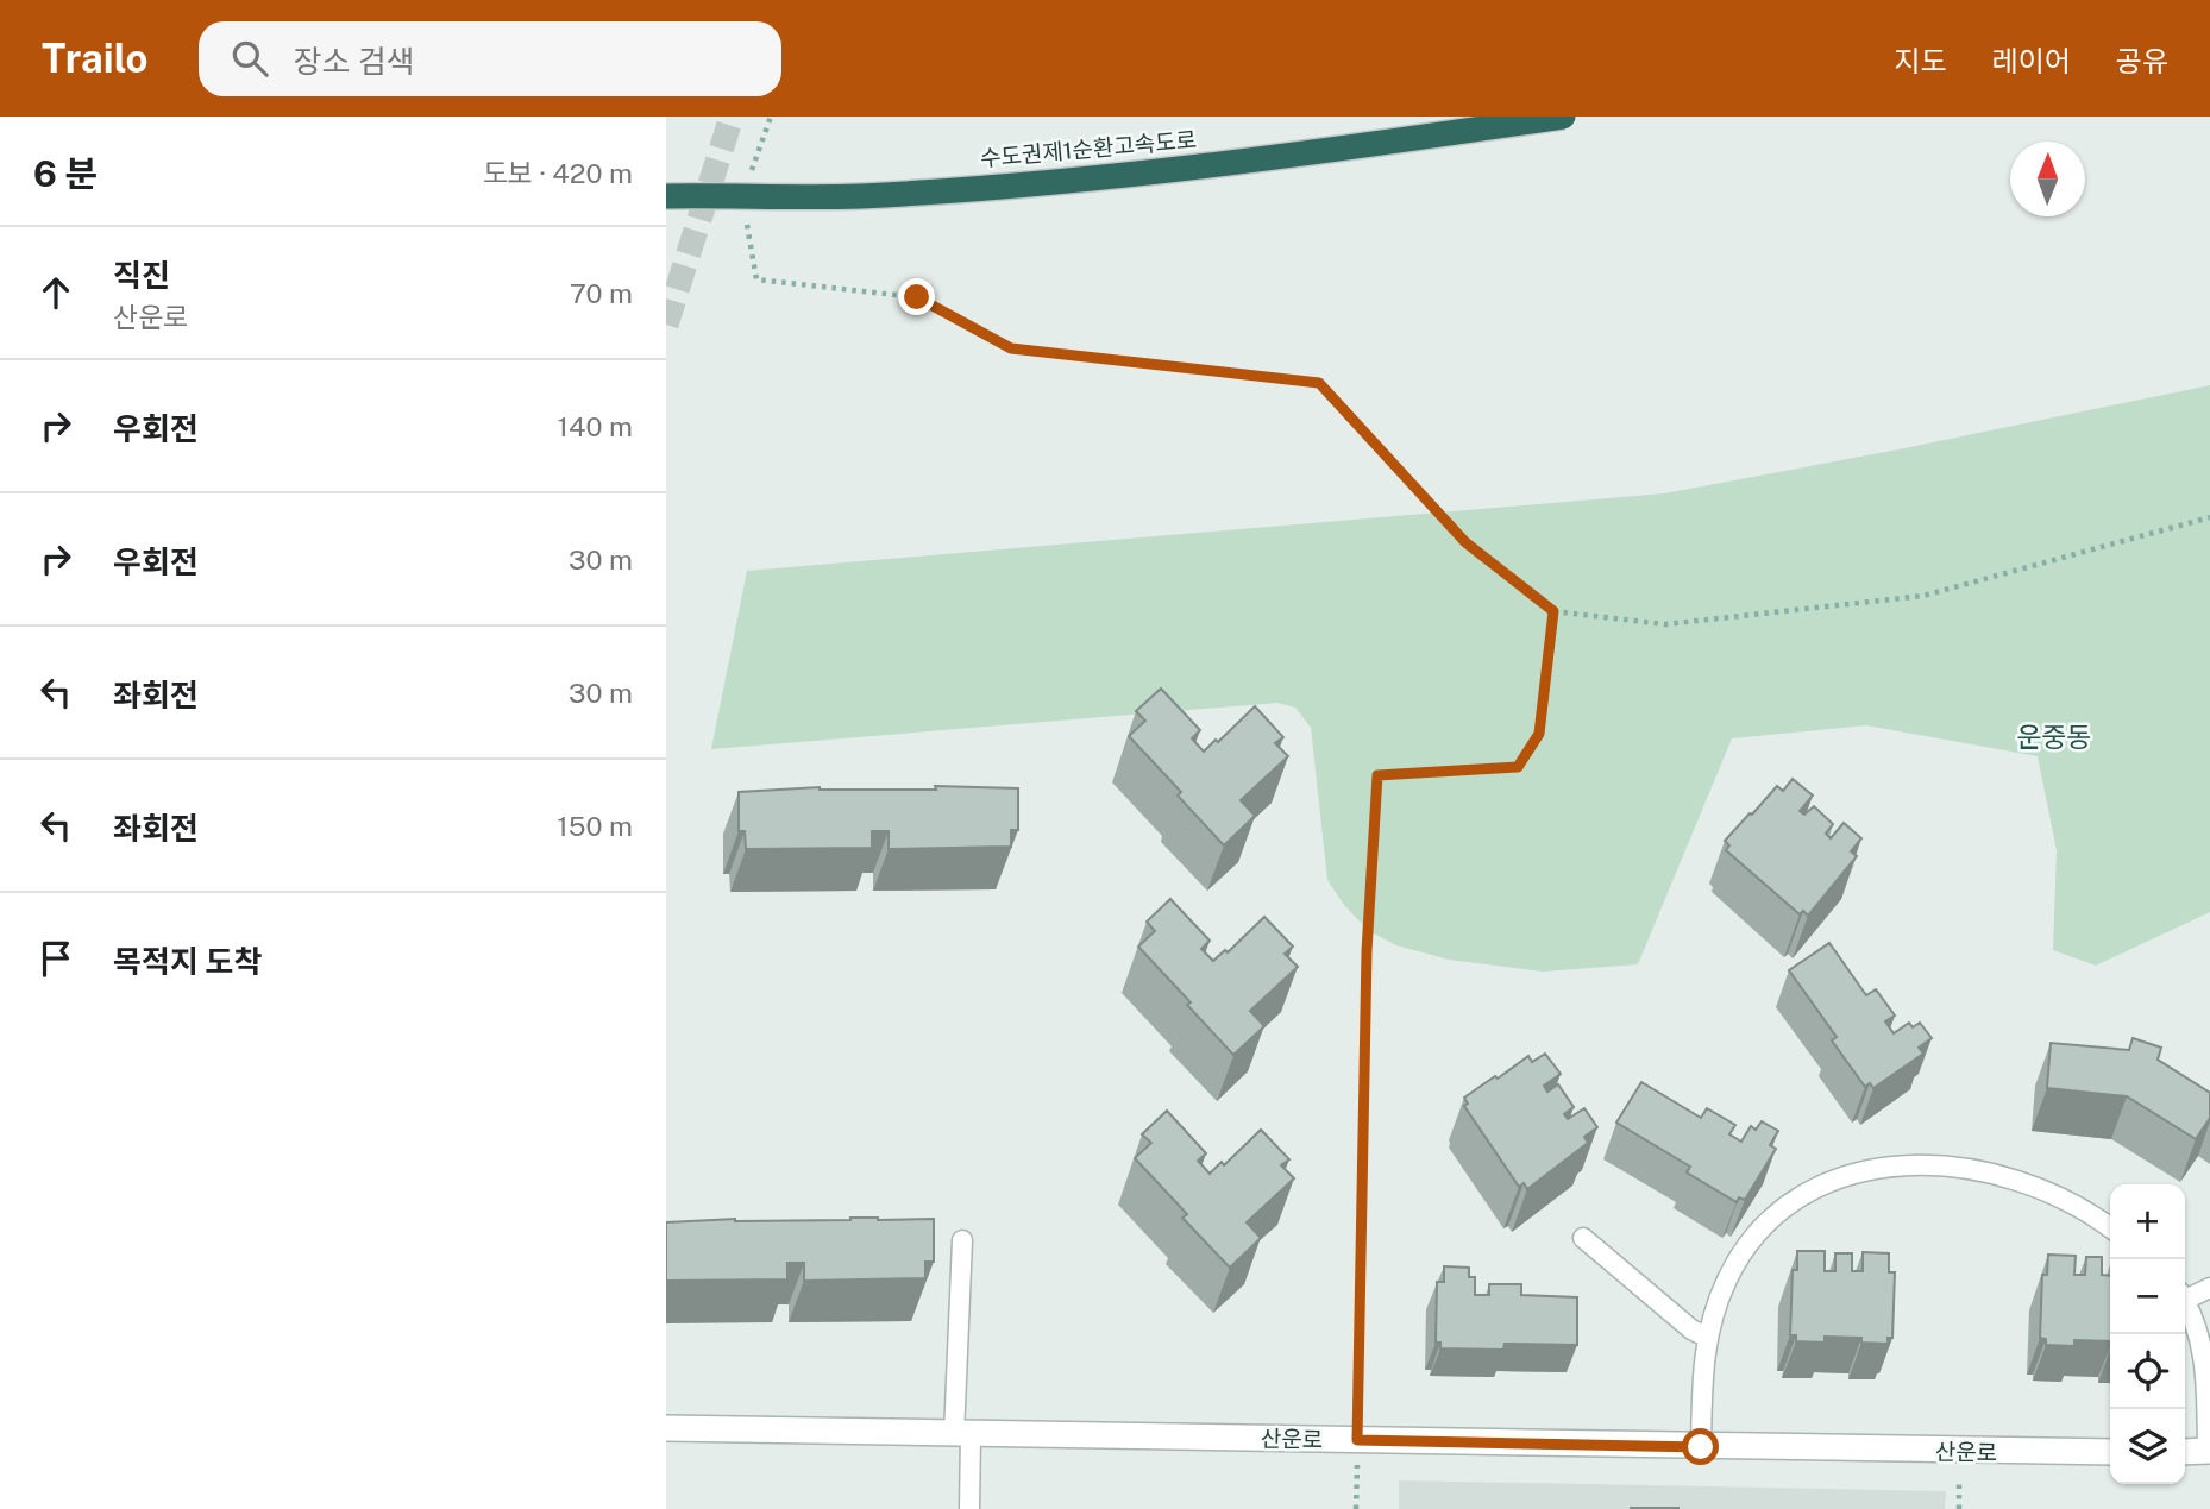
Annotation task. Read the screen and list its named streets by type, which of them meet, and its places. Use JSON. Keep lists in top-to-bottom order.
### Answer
{
  "streets": {
    "highway": ["수도권제1순환고속도로"],
    "street": ["산운로"]
  },
  "districts": ["운중동"],
  "north": "top",
  "page": {
    "header": "Trailo",
    "search": "장소 검색",
    "nav": ["지도", "레이어", "공유"],
    "heading": ["6 분", "도보 · 420 m"],
    "list": [
      ["직진", "산운로", "70 m"],
      ["우회전", "140 m"],
      ["우회전", "30 m"],
      ["좌회전", "30 m"],
      ["좌회전", "150 m"],
      "목적지 도착"
    ],
    "map_buttons": ["+", "−"]
  }
}
